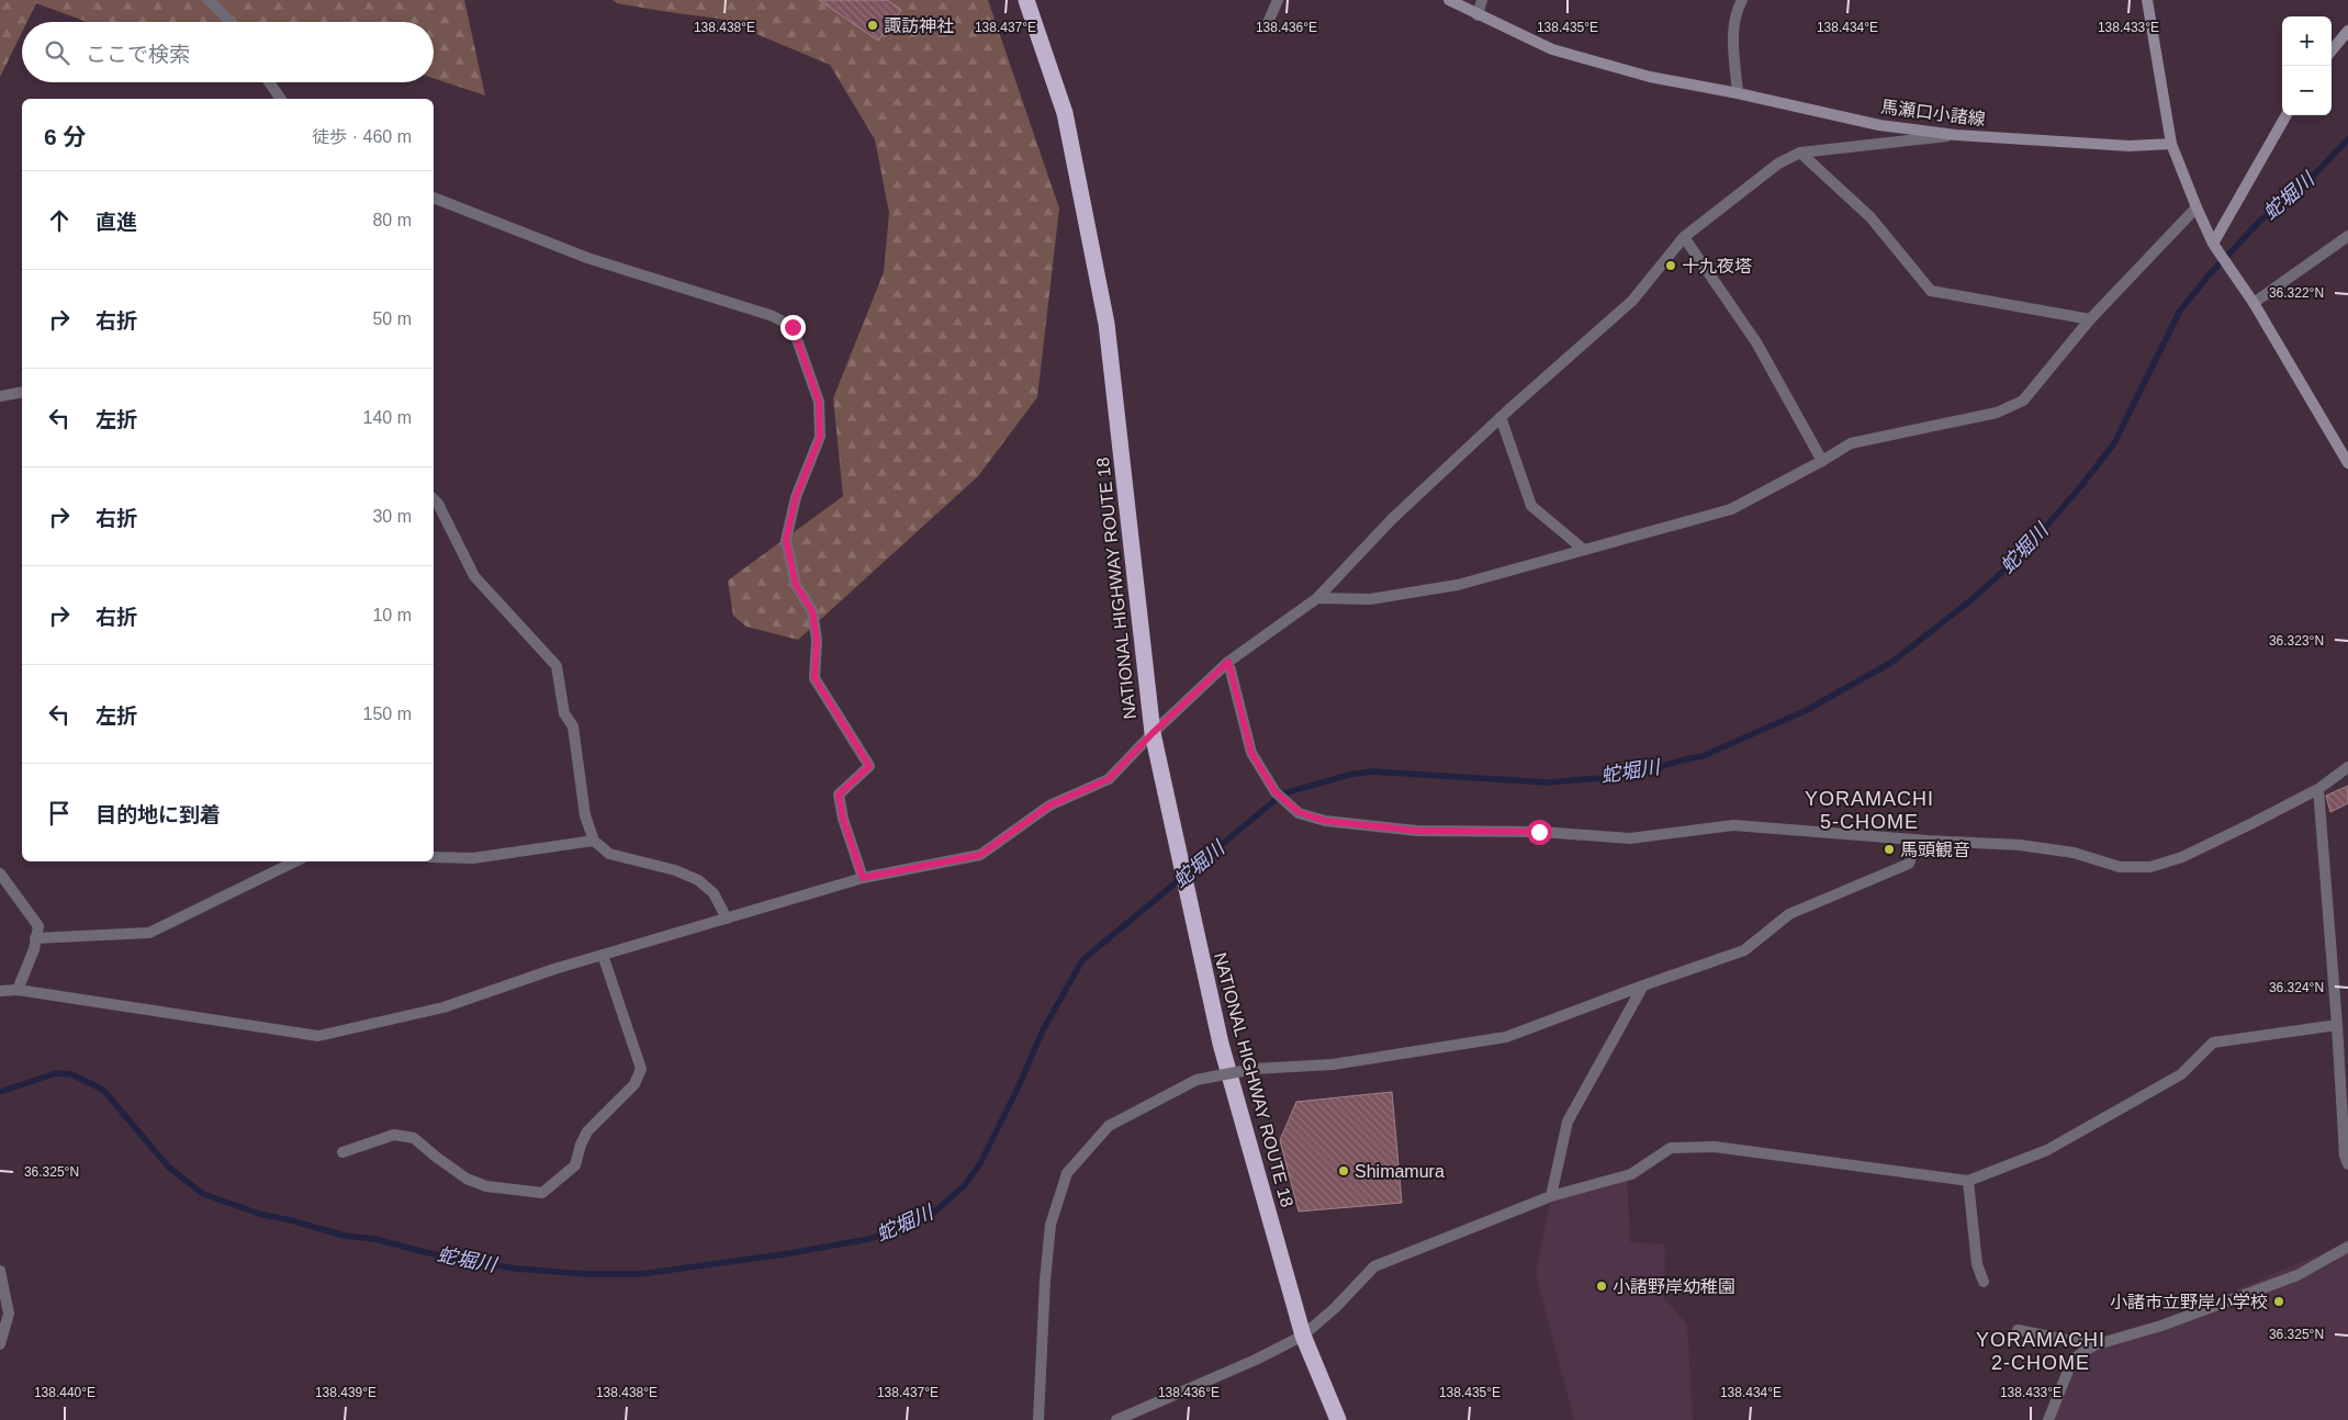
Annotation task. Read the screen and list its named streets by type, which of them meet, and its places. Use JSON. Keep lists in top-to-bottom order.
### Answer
{
  "streets": {
    "highway": ["NATIONAL HIGHWAY ROUTE 18"],
    "main road": ["馬瀬口小諸線"]
  },
  "districts": ["YORAMACHI 5-CHOME", "YORAMACHI 2-CHOME"],
  "water": ["蛇堀川"],
  "places": [
    "諏訪神社",
    "十九夜塔",
    "馬頭観音",
    "Shimamura",
    "小諸野岸幼稚園",
    "小諸市立野岸小学校"
  ],
  "page": {
    "map_buttons": ["+", "−"],
    "search": "ここで検索",
    "heading": ["6 分", "徒歩 · 460 m"],
    "list": [
      ["直進", "80 m"],
      ["右折", "50 m"],
      ["左折", "140 m"],
      ["右折", "30 m"],
      ["右折", "10 m"],
      ["左折", "150 m"],
      "目的地に到着"
    ]
  },
  "coordinates": [
    "138.437°E",
    "138.436°E",
    "138.435°E",
    "138.434°E",
    "138.433°E",
    "138.438°E",
    "36.322°N",
    "36.323°N",
    "36.324°N",
    "36.325°N",
    "138.440°E",
    "138.439°E"
  ]
}
